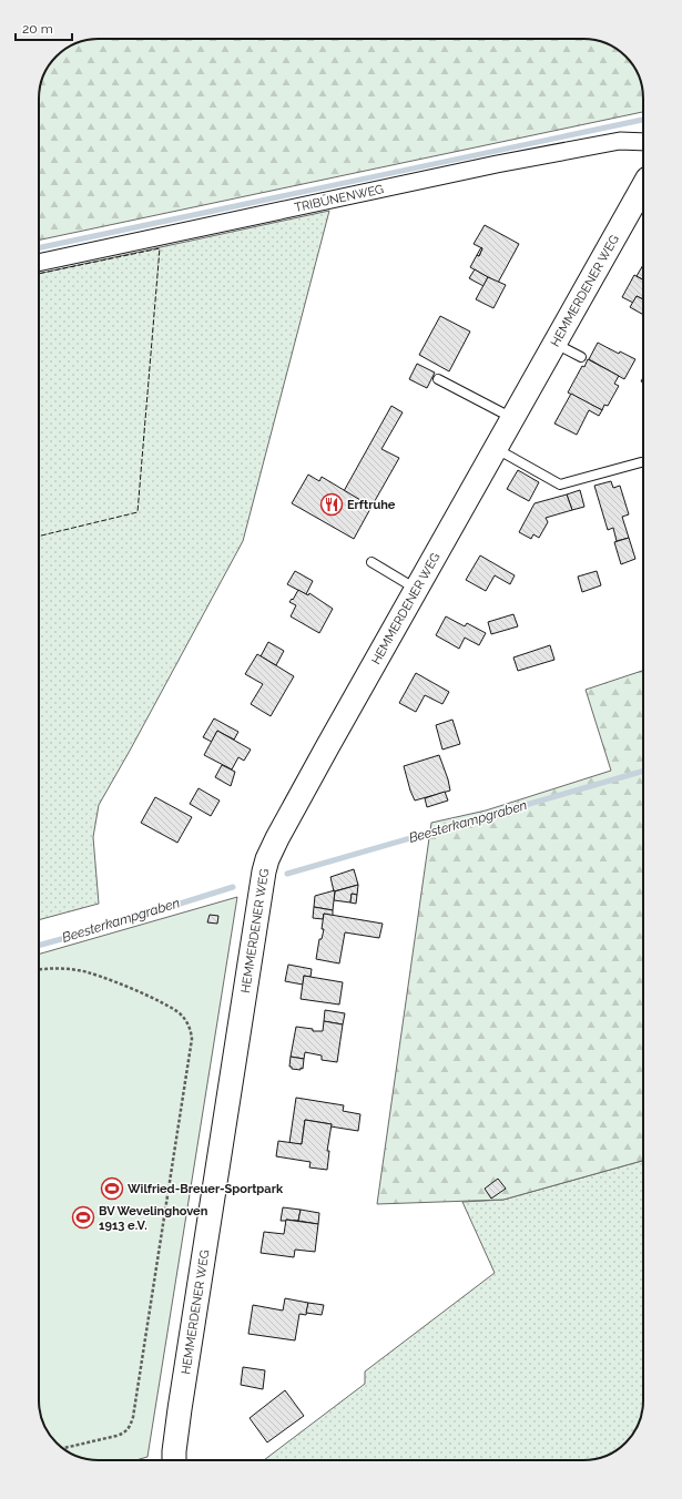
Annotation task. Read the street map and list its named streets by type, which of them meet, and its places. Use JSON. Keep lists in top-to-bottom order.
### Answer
{
  "streets": {
    "main road": ["HEMMERDENER WEG"],
    "street": ["TRIBÜNENWEG"]
  },
  "water": ["Beesterkampgraben"],
  "places": {
    "restaurant": ["Erftruhe"],
    "sports": ["Wilfried-Breuer-Sportpark", "BV Wevelinghoven 1913 e.V."]
  },
  "scale_bar": "20 m"
}
